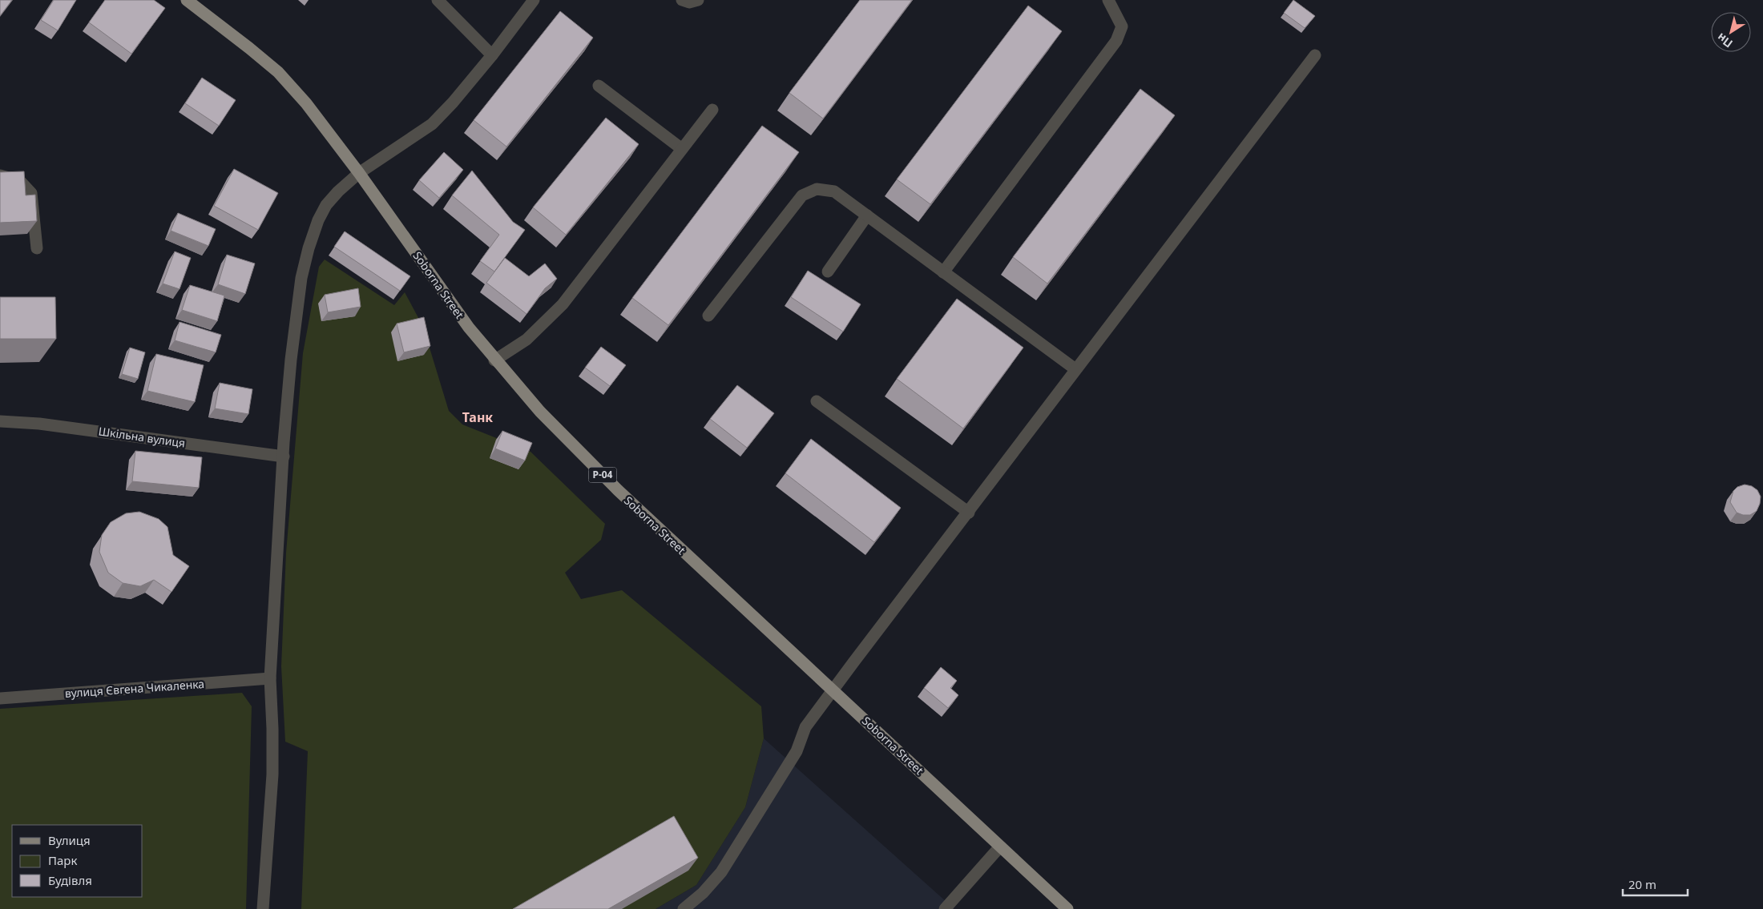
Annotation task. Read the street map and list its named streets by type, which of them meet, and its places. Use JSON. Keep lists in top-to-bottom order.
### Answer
{
  "streets": {
    "main road": ["Soborna Street", "Р-04"],
    "street": ["Шкільна вулиця", "вулиця Євгена Чикаленка"]
  },
  "districts": ["Танк"],
  "legend": ["Вулиця", "Парк", "Будівля"],
  "scale_bar": "20 m",
  "north": "bottom left"
}
